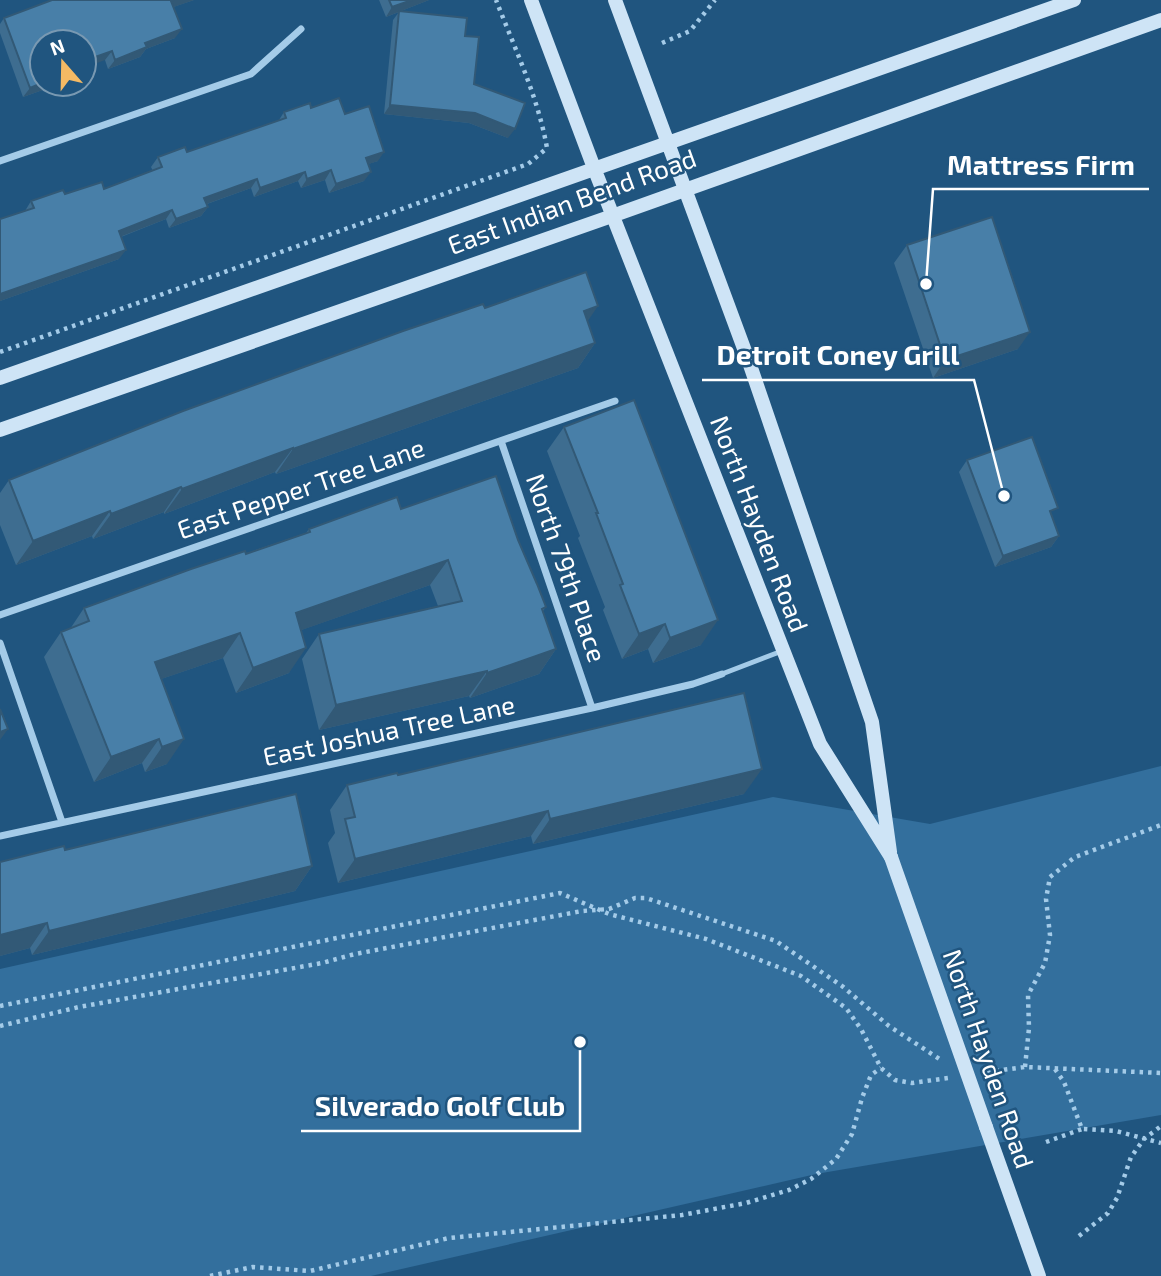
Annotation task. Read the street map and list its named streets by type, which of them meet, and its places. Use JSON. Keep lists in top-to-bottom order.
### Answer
{
  "streets": {
    "main road": ["East Indian Bend Road", "North Hayden Road"],
    "street": ["East Pepper Tree Lane", "North 79th Place", "East Joshua Tree Lane"]
  },
  "crossings": [
    ["East Indian Bend Road", "North Hayden Road"],
    ["East Pepper Tree Lane", "North 79th Place"],
    ["North Hayden Road", "East Joshua Tree Lane"],
    ["North 79th Place", "East Joshua Tree Lane"]
  ],
  "places": ["Mattress Firm", "Detroit Coney Grill", "Silverado Golf Club"],
  "north": "top"
}
